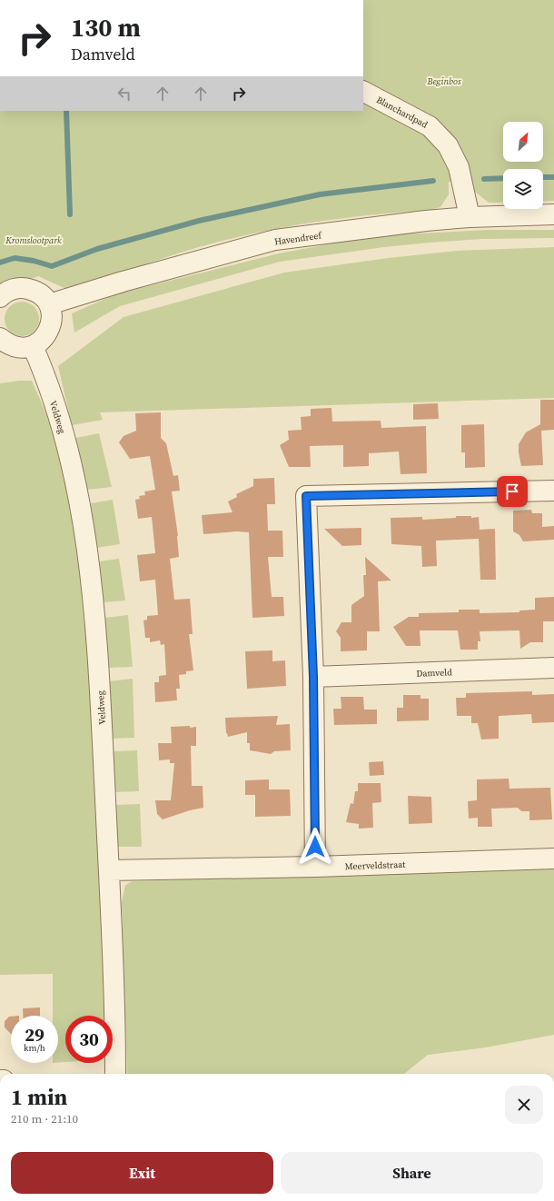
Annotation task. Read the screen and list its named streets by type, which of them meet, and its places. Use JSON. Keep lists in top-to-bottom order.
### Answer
{
  "streets": {
    "street": [
      "Blanchardpad",
      "Havendreef",
      "Veldweg",
      "Damveld",
      "Meerveldstraat"
    ]
  },
  "crossings": [
    ["Blanchardpad", "Havendreef"],
    ["Veldweg", "Meerveldstraat"]
  ],
  "parks": ["Beginbos", "Kromslootpark"],
  "north": "top right",
  "page": {
    "turn": ["130 m", "Damveld"],
    "speed": "29 km/h",
    "limit": "30",
    "heading": ["1 min", "210 m · 21:10"],
    "buttons": ["Exit", "Share"]
  }
}
